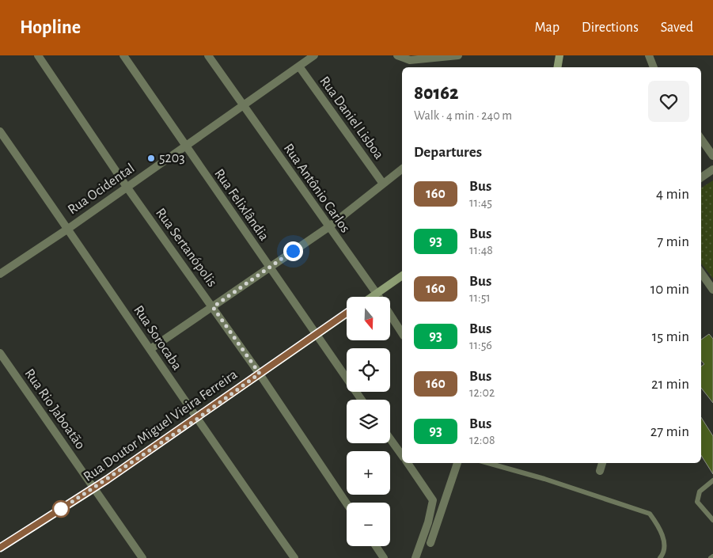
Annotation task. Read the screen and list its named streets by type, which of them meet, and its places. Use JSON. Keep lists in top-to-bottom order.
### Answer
{
  "streets": {
    "main road": ["Rua Doutor Miguel Vieira Ferreira"],
    "street": [
      "Rua Daniel Lisboa",
      "Rua Antônio Carlos",
      "Rua Ocidental",
      "Rua Felixlândia",
      "Rua Sertanópolis",
      "Rua Sorocaba",
      "Rua Rio Jaboatão"
    ]
  },
  "crossings": [
    ["Rua Daniel Lisboa", "Rua Ocidental"],
    ["Rua Antônio Carlos", "Rua Ocidental"],
    ["Rua Ocidental", "Rua Felixlândia"],
    ["Rua Ocidental", "Rua Sertanópolis"],
    ["Rua Ocidental", "Rua Sorocaba"],
    ["Rua Felixlândia", "Rua Doutor Miguel Vieira Ferreira"],
    ["Rua Sertanópolis", "Rua Doutor Miguel Vieira Ferreira"],
    ["Rua Sorocaba", "Rua Doutor Miguel Vieira Ferreira"],
    ["Rua Rio Jaboatão", "Rua Doutor Miguel Vieira Ferreira"]
  ],
  "places": ["5203"],
  "lines": ["bus line 160"],
  "north": "bottom",
  "page": {
    "header": "Hopline",
    "nav": ["Map", "Directions", "Saved"],
    "heading": [
      ["80162", "Walk · 4 min · 240 m"],
      "Departures"
    ],
    "list": [
      {
        "mark": "160",
        "name": "Bus",
        "note": "11:45",
        "value": "4 min"
      },
      {
        "mark": "93",
        "name": "Bus",
        "note": "11:48",
        "value": "7 min"
      },
      {
        "mark": "160",
        "name": "Bus",
        "note": "11:51",
        "value": "10 min"
      },
      {
        "mark": "93",
        "name": "Bus",
        "note": "11:56",
        "value": "15 min"
      },
      {
        "mark": "160",
        "name": "Bus",
        "note": "12:02",
        "value": "21 min"
      },
      {
        "mark": "93",
        "name": "Bus",
        "note": "12:08",
        "value": "27 min"
      }
    ],
    "map_buttons": ["+", "−"]
  }
}
